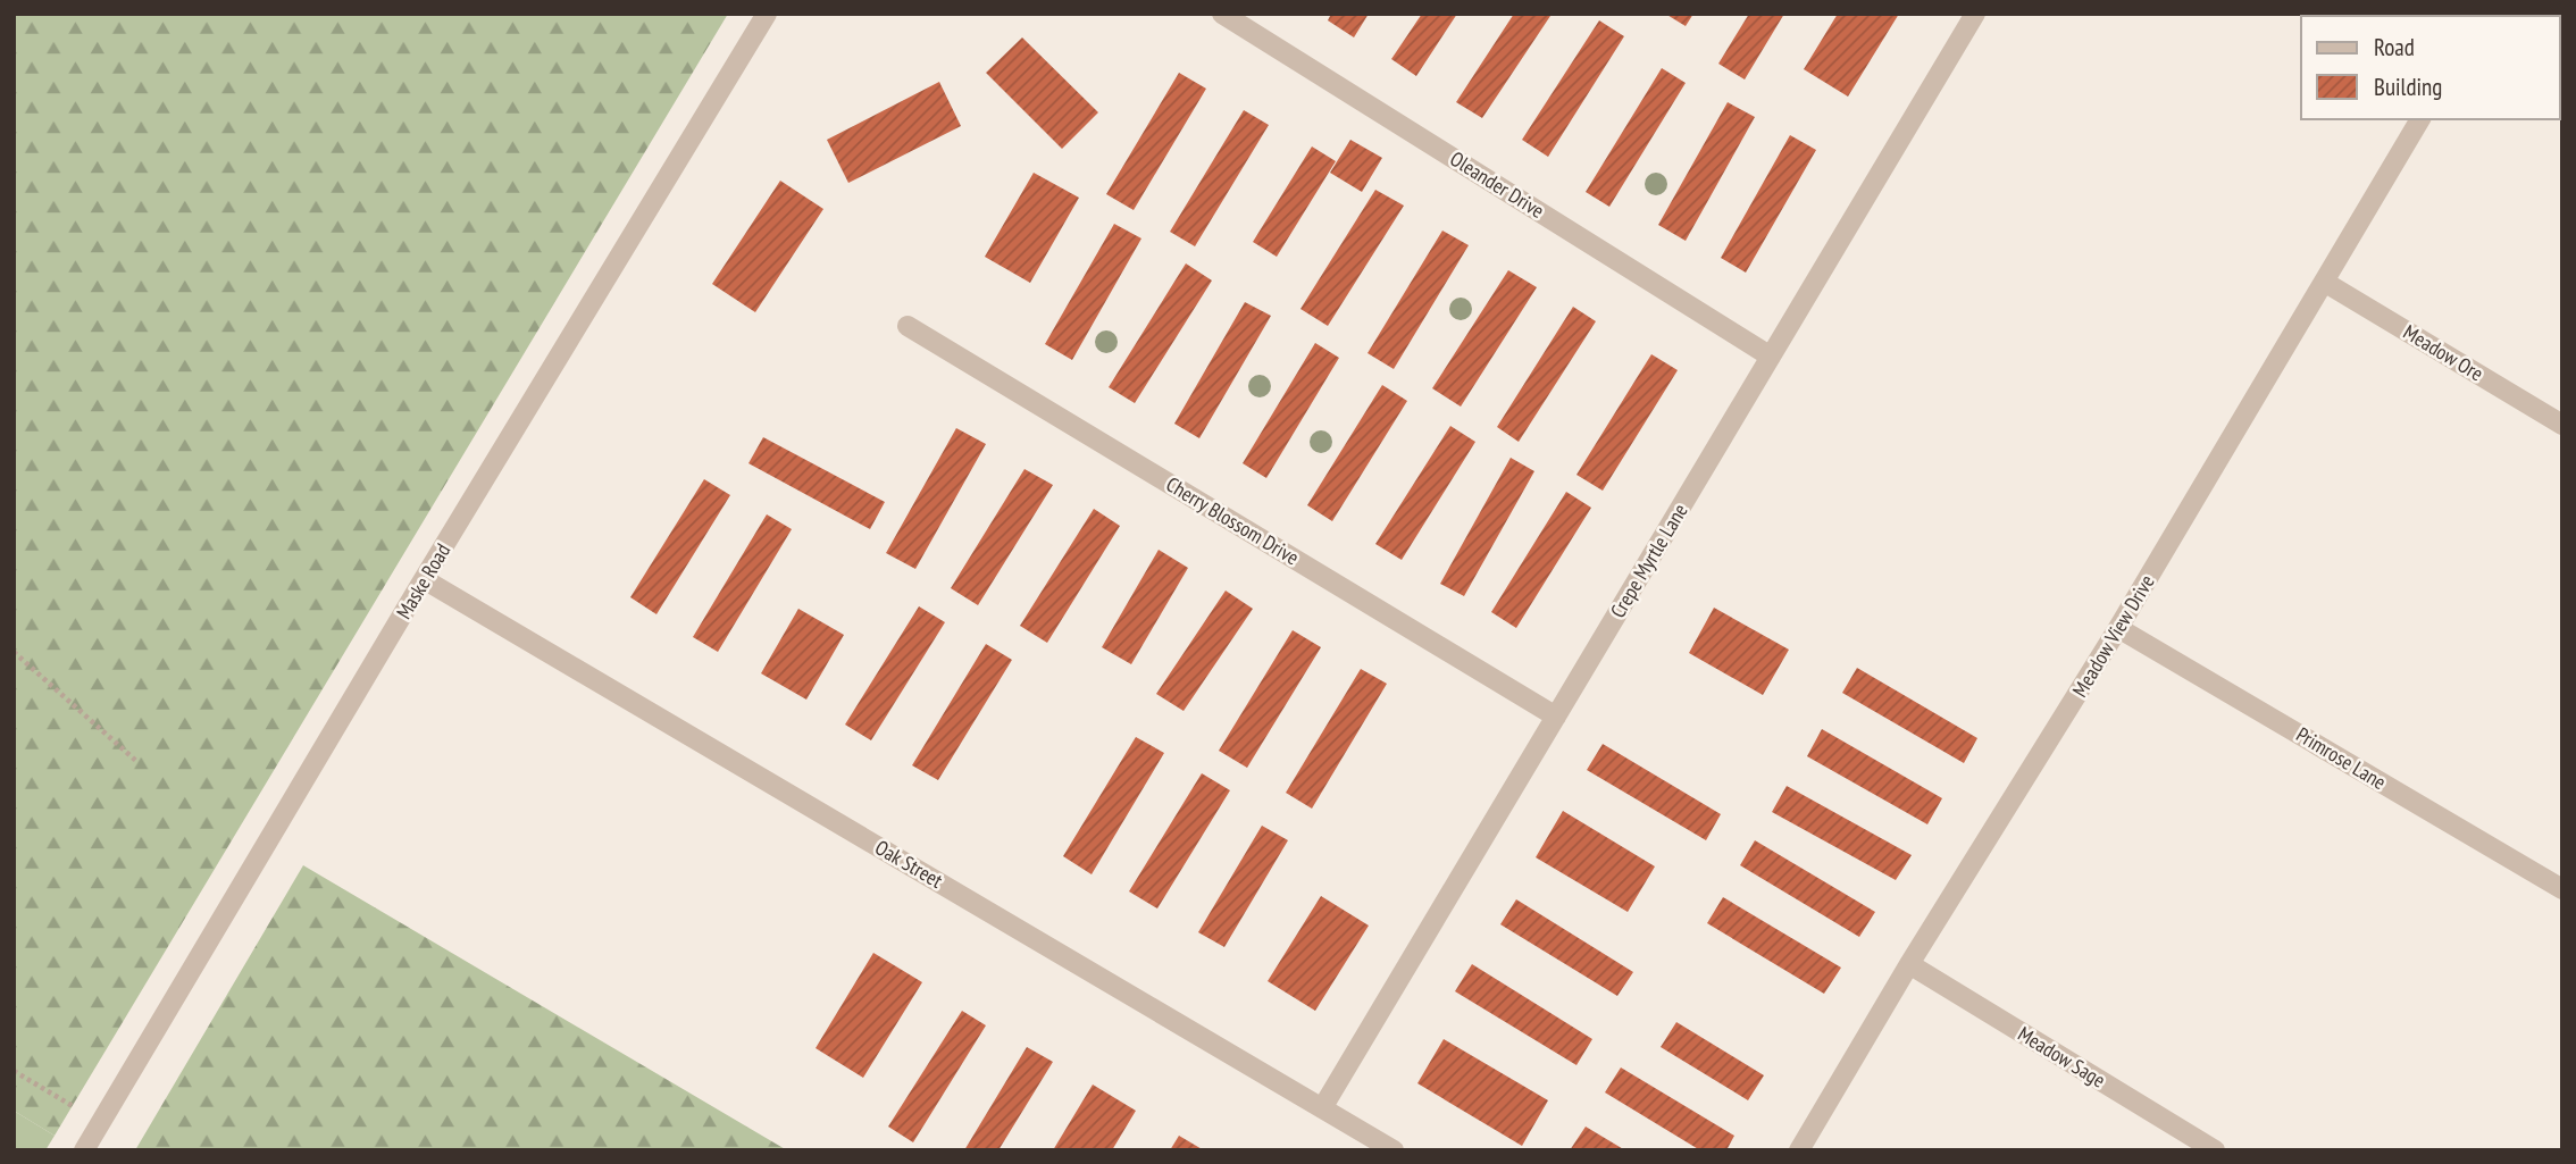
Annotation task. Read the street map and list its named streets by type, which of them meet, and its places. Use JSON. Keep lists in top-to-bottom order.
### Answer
{
  "streets": {
    "street": [
      "Oleander Drive",
      "Meadow Ore",
      "Cherry Blossom Drive",
      "Crepe Myrtle Lane",
      "Maske Road",
      "Meadow View Drive",
      "Primrose Lane",
      "Oak Street",
      "Meadow Sage"
    ]
  },
  "crossings": [
    ["Oleander Drive", "Crepe Myrtle Lane"],
    ["Meadow Ore", "Meadow View Drive"],
    ["Cherry Blossom Drive", "Crepe Myrtle Lane"],
    ["Crepe Myrtle Lane", "Oak Street"],
    ["Maske Road", "Oak Street"],
    ["Meadow View Drive", "Primrose Lane"],
    ["Meadow View Drive", "Meadow Sage"]
  ],
  "legend": ["Road", "Building"]
}
